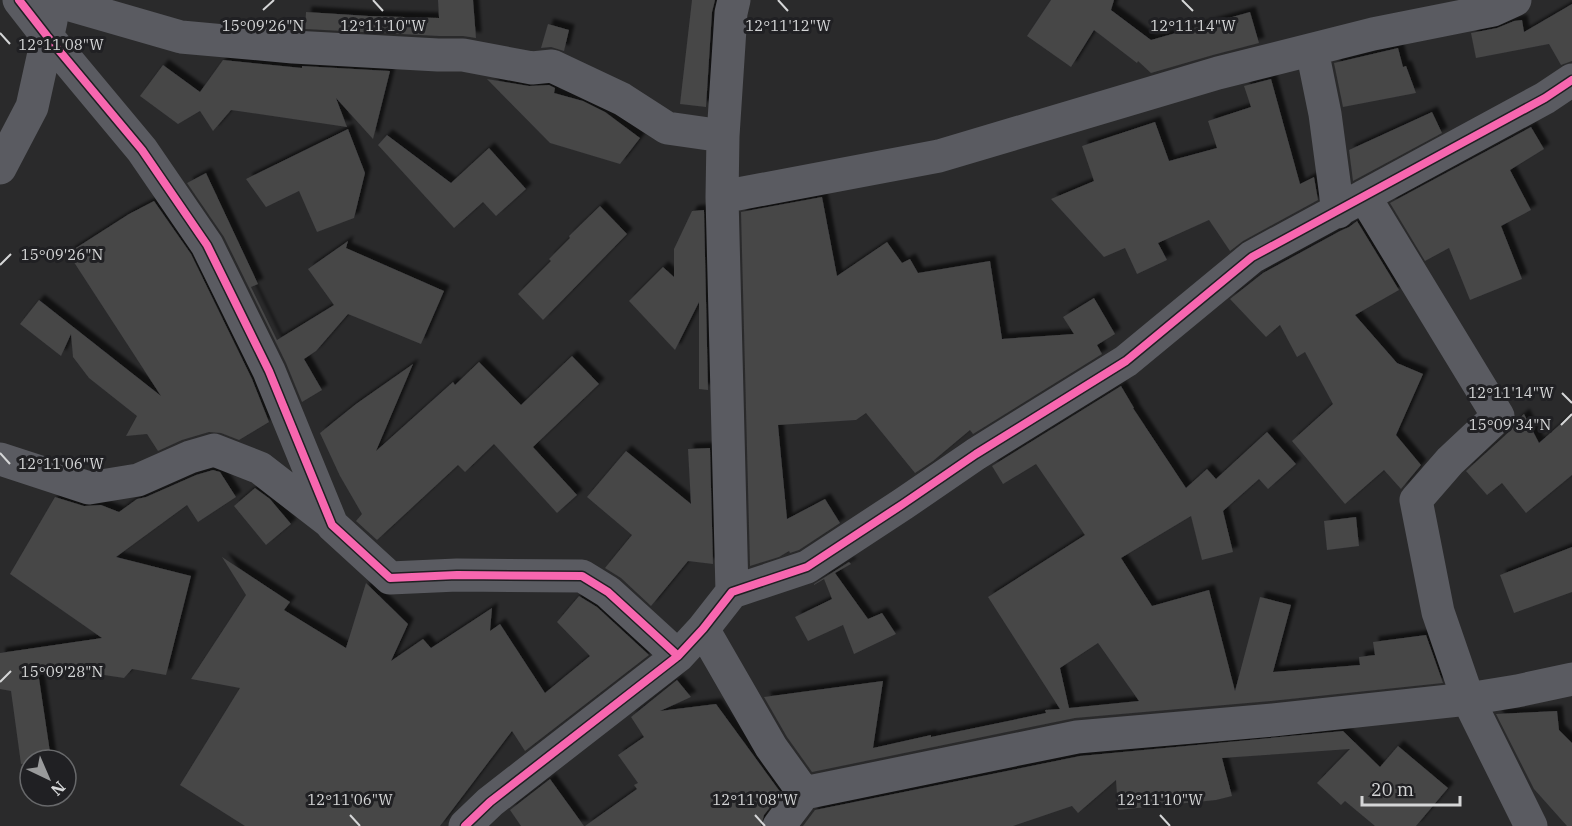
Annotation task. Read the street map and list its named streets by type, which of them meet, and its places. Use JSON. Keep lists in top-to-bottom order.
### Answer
{
  "scale_bar": "20 m",
  "north": "bottom right",
  "coordinates": [
    "15°09'26\"N",
    "12°11'10\"W",
    "12°11'12\"W",
    "12°11'14\"W",
    "12°11'08\"W",
    "15°09'34\"N",
    "12°11'06\"W",
    "15°09'28\"N"
  ]
}
